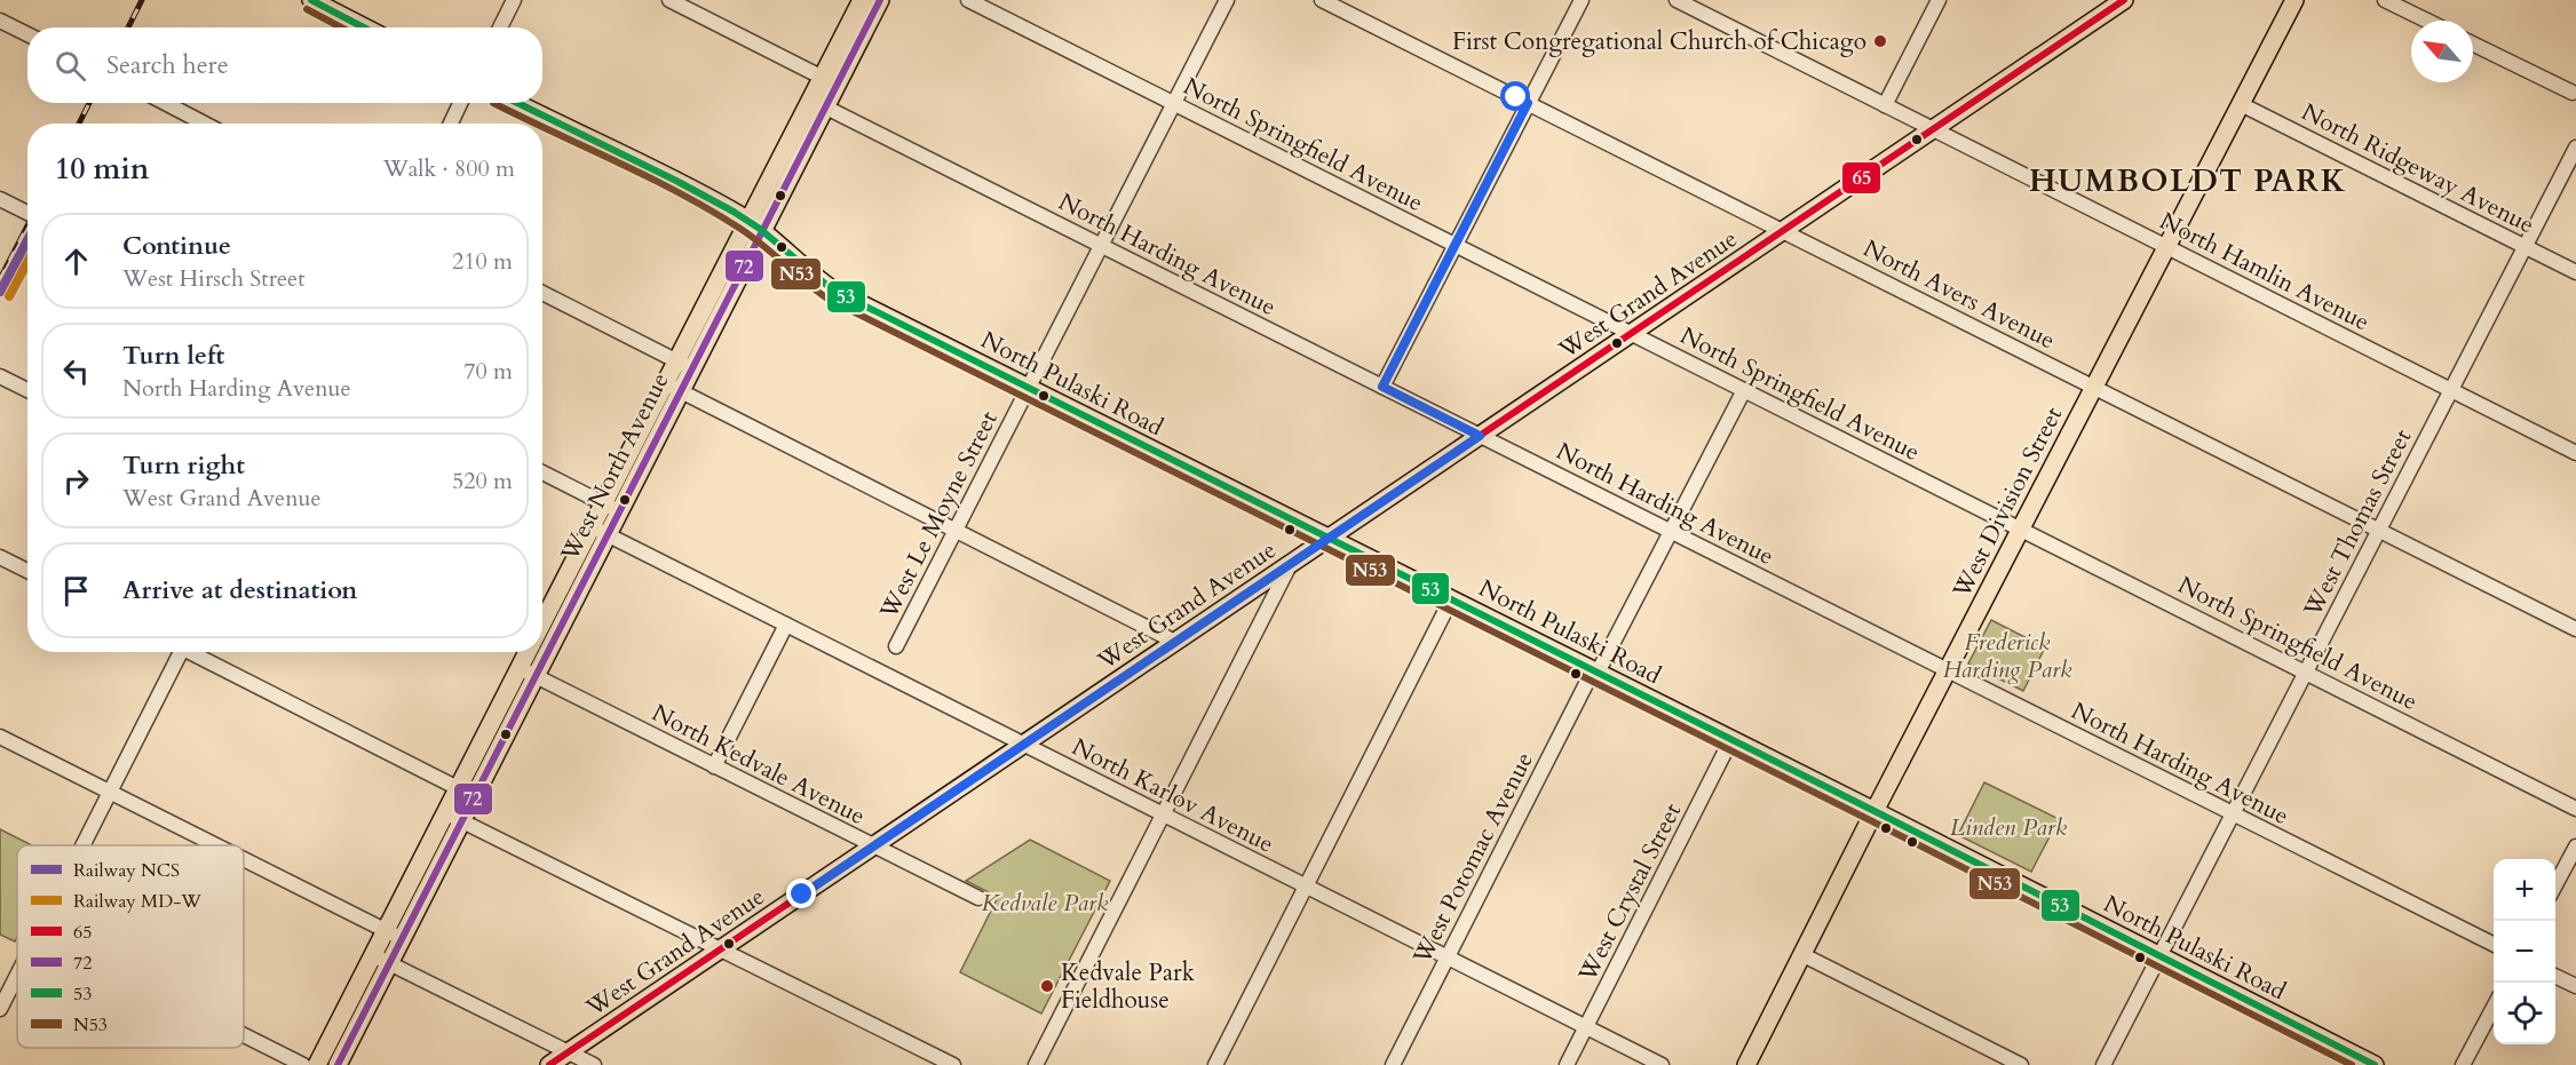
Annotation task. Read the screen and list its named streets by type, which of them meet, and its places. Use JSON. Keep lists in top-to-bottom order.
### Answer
{
  "streets": {
    "main road": [
      "West Grand Avenue",
      "North Pulaski Road",
      "West North Avenue",
      "West Division Street"
    ],
    "street": [
      "North Springfield Avenue",
      "North Ridgeway Avenue",
      "North Harding Avenue",
      "North Hamlin Avenue",
      "North Avers Avenue",
      "West Le Moyne Street",
      "West Thomas Street",
      "North Kedvale Avenue",
      "North Karlov Avenue",
      "West Potomac Avenue",
      "West Crystal Street"
    ]
  },
  "crossings": [
    ["North Springfield Avenue", "West Grand Avenue"],
    ["North Springfield Avenue", "West Division Street"],
    ["North Springfield Avenue", "West Le Moyne Street"],
    ["North Springfield Avenue", "West Thomas Street"],
    ["North Springfield Avenue", "West Potomac Avenue"],
    ["North Ridgeway Avenue", "West Division Street"],
    ["North Ridgeway Avenue", "West Thomas Street"],
    ["North Harding Avenue", "West Grand Avenue"],
    ["North Harding Avenue", "West North Avenue"],
    ["North Harding Avenue", "West Division Street"],
    ["North Harding Avenue", "West Le Moyne Street"],
    ["North Harding Avenue", "West Thomas Street"],
    ["North Harding Avenue", "West Potomac Avenue"],
    ["North Hamlin Avenue", "West Grand Avenue"],
    ["North Hamlin Avenue", "West Division Street"],
    ["North Hamlin Avenue", "West Thomas Street"],
    ["West Grand Avenue", "North Avers Avenue"],
    ["West Grand Avenue", "North Pulaski Road"],
    ["West Grand Avenue", "North Kedvale Avenue"],
    ["West Grand Avenue", "North Karlov Avenue"],
    ["North Avers Avenue", "West Division Street"],
    ["North Avers Avenue", "West Thomas Street"],
    ["North Pulaski Road", "West North Avenue"],
    ["North Pulaski Road", "West Division Street"],
    ["North Pulaski Road", "West Le Moyne Street"],
    ["North Pulaski Road", "West Thomas Street"],
    ["North Pulaski Road", "West Potomac Avenue"],
    ["North Pulaski Road", "West Crystal Street"],
    ["West North Avenue", "North Kedvale Avenue"],
    ["West North Avenue", "North Karlov Avenue"],
    ["North Karlov Avenue", "West Potomac Avenue"],
    ["North Karlov Avenue", "West Crystal Street"]
  ],
  "districts": ["HUMBOLDT PARK"],
  "parks": ["Frederick Harding Park", "Linden Park", "Kedvale Park"],
  "places": ["First Congregational Church of Chicago", "Kedvale Park Fieldhouse"],
  "lines": [
    "transit line 65",
    "transit line 72",
    "transit line 53",
    "transit line N53",
    "rail line NCS",
    "rail line MD-W"
  ],
  "legend": [
    "Railway NCS",
    "Railway MD-W",
    "65",
    "72",
    "53",
    "N53"
  ],
  "north": "top left",
  "page": {
    "search": "Search here",
    "heading": ["10 min", "Walk · 800 m"],
    "list": [
      ["Continue", "West Hirsch Street", "210 m"],
      ["Turn left", "North Harding Avenue", "70 m"],
      ["Turn right", "West Grand Avenue", "520 m"],
      "Arrive at destination"
    ],
    "map_buttons": ["+", "−"]
  }
}
